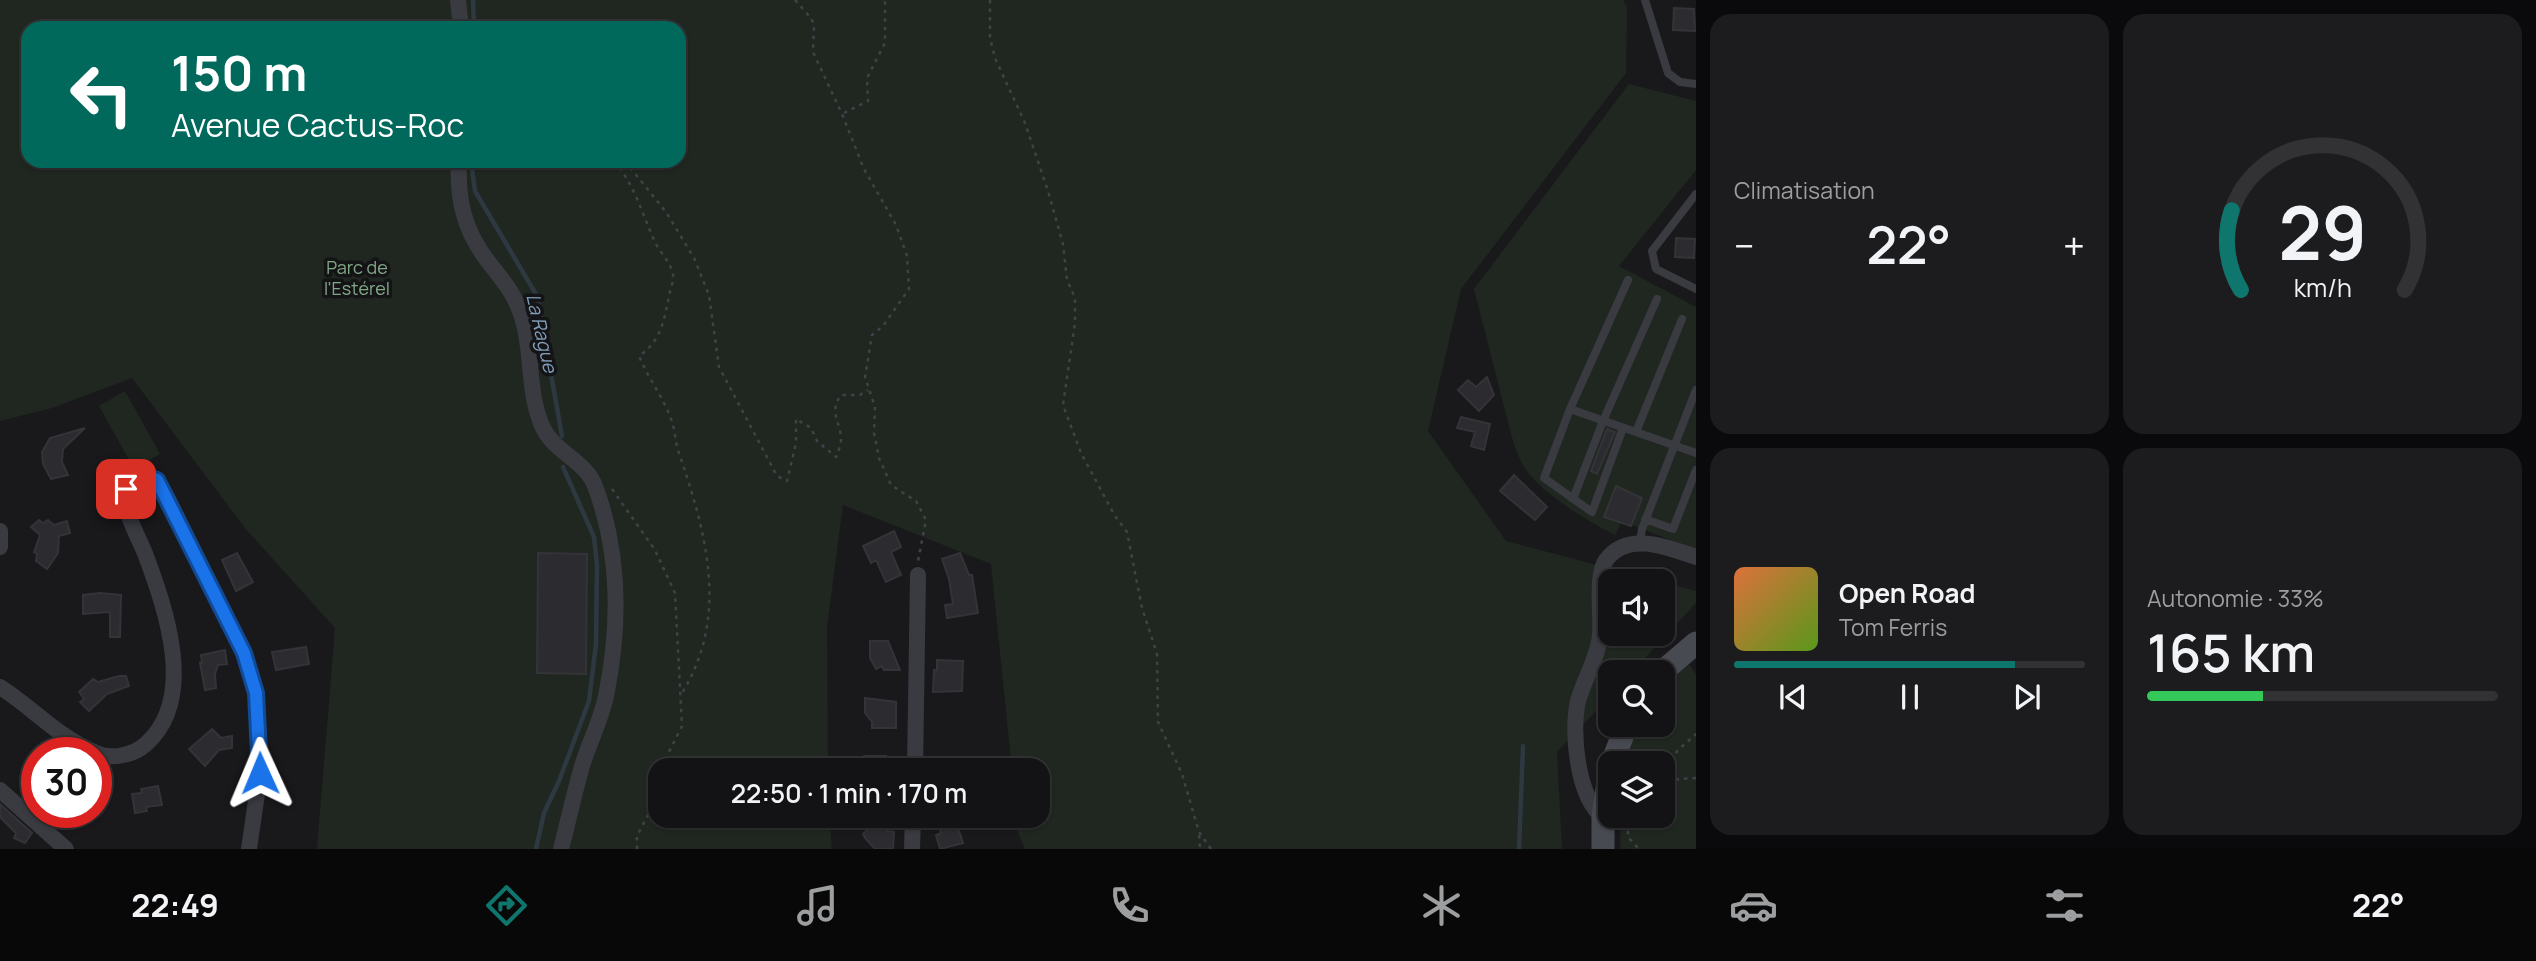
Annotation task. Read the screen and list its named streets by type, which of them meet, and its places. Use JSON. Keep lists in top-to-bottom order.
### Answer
{
  "water": ["La Rague"],
  "parks": ["Parc de l'Estérel"],
  "page": {
    "tile": [
      "Climatisation",
      ["Autonomie · 33%", "165 km"]
    ],
    "turn": ["150 m", "Avenue Cactus-Roc"],
    "heat": ["−", "22°", "+"],
    "song": ["Open Road", "Tom Ferris"],
    "limit": "30",
    "trip": "22:50 · 1 min · 170 m",
    "tabs": ["22:49", "22°"],
    "gauge": ["29", "km/h"]
  }
}
